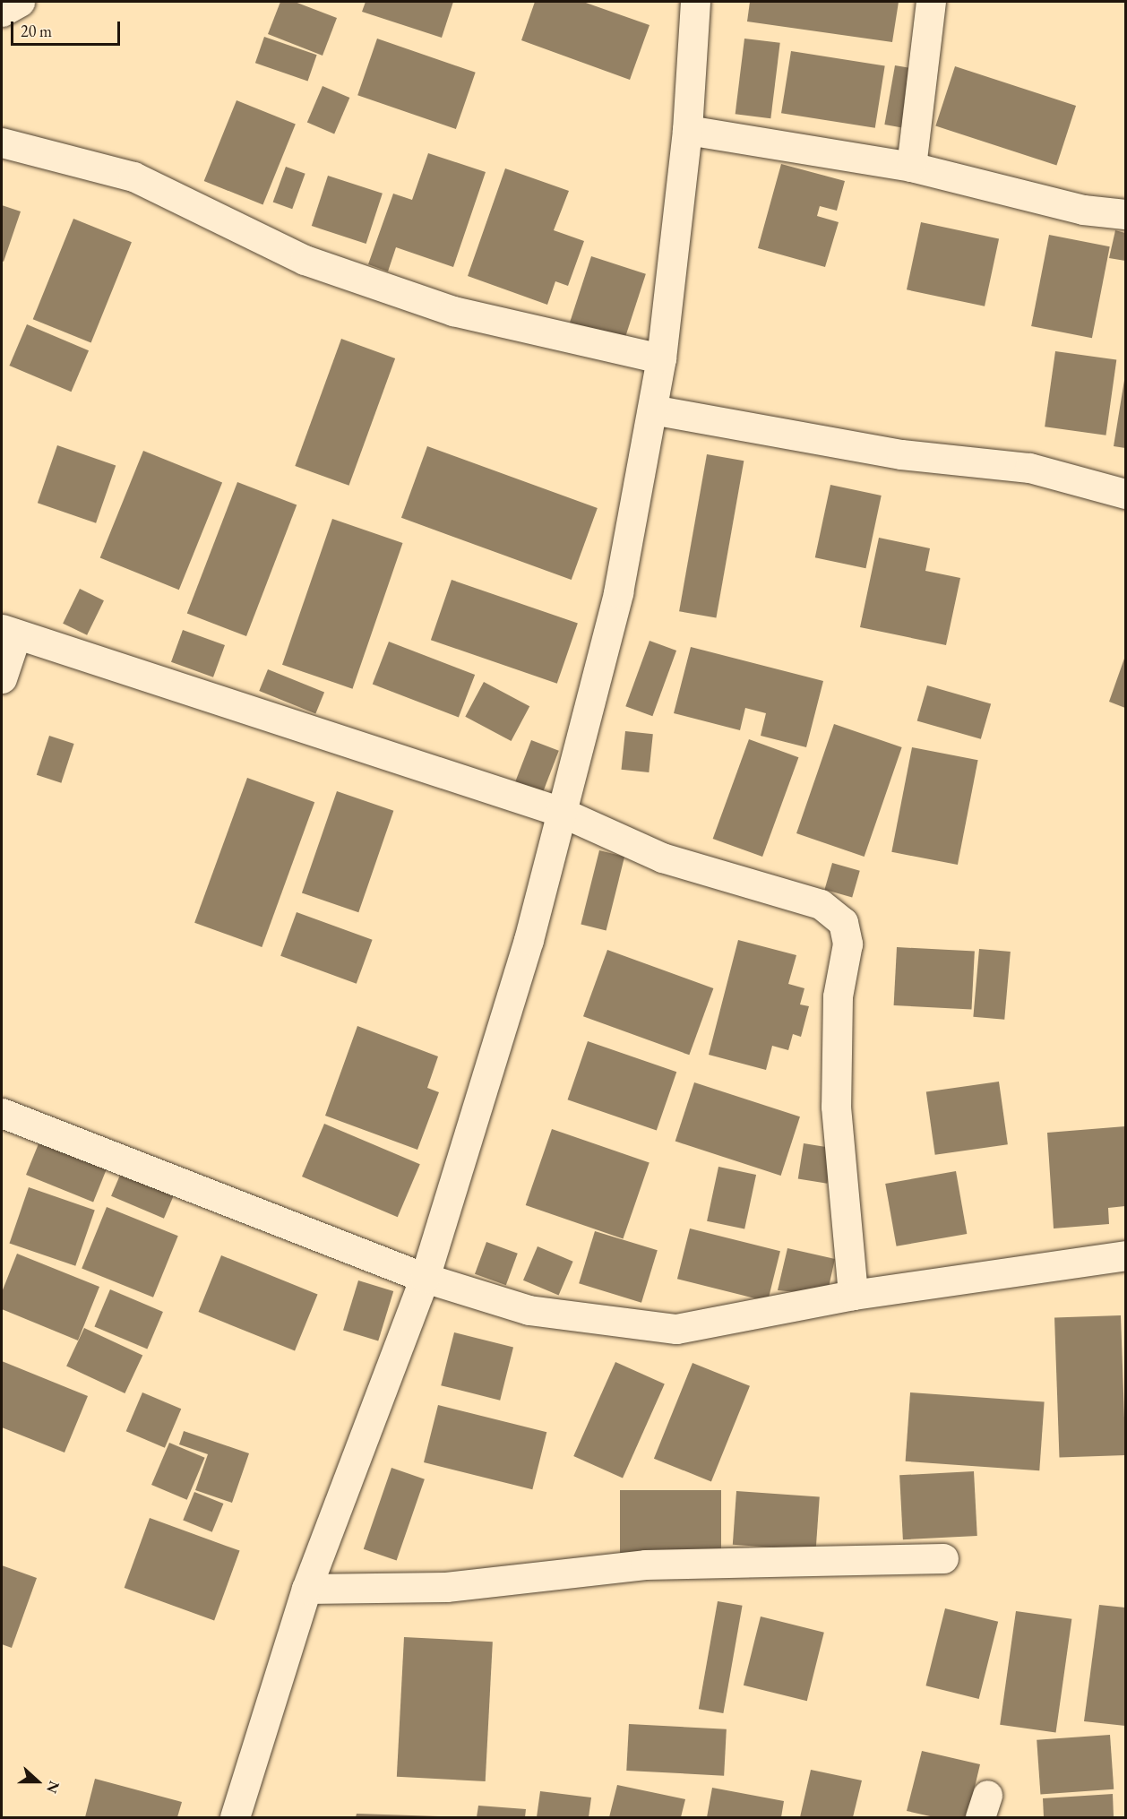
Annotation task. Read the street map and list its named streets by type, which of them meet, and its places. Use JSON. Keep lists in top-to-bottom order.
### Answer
{
  "scale_bar": "20 m",
  "north": "right"
}
